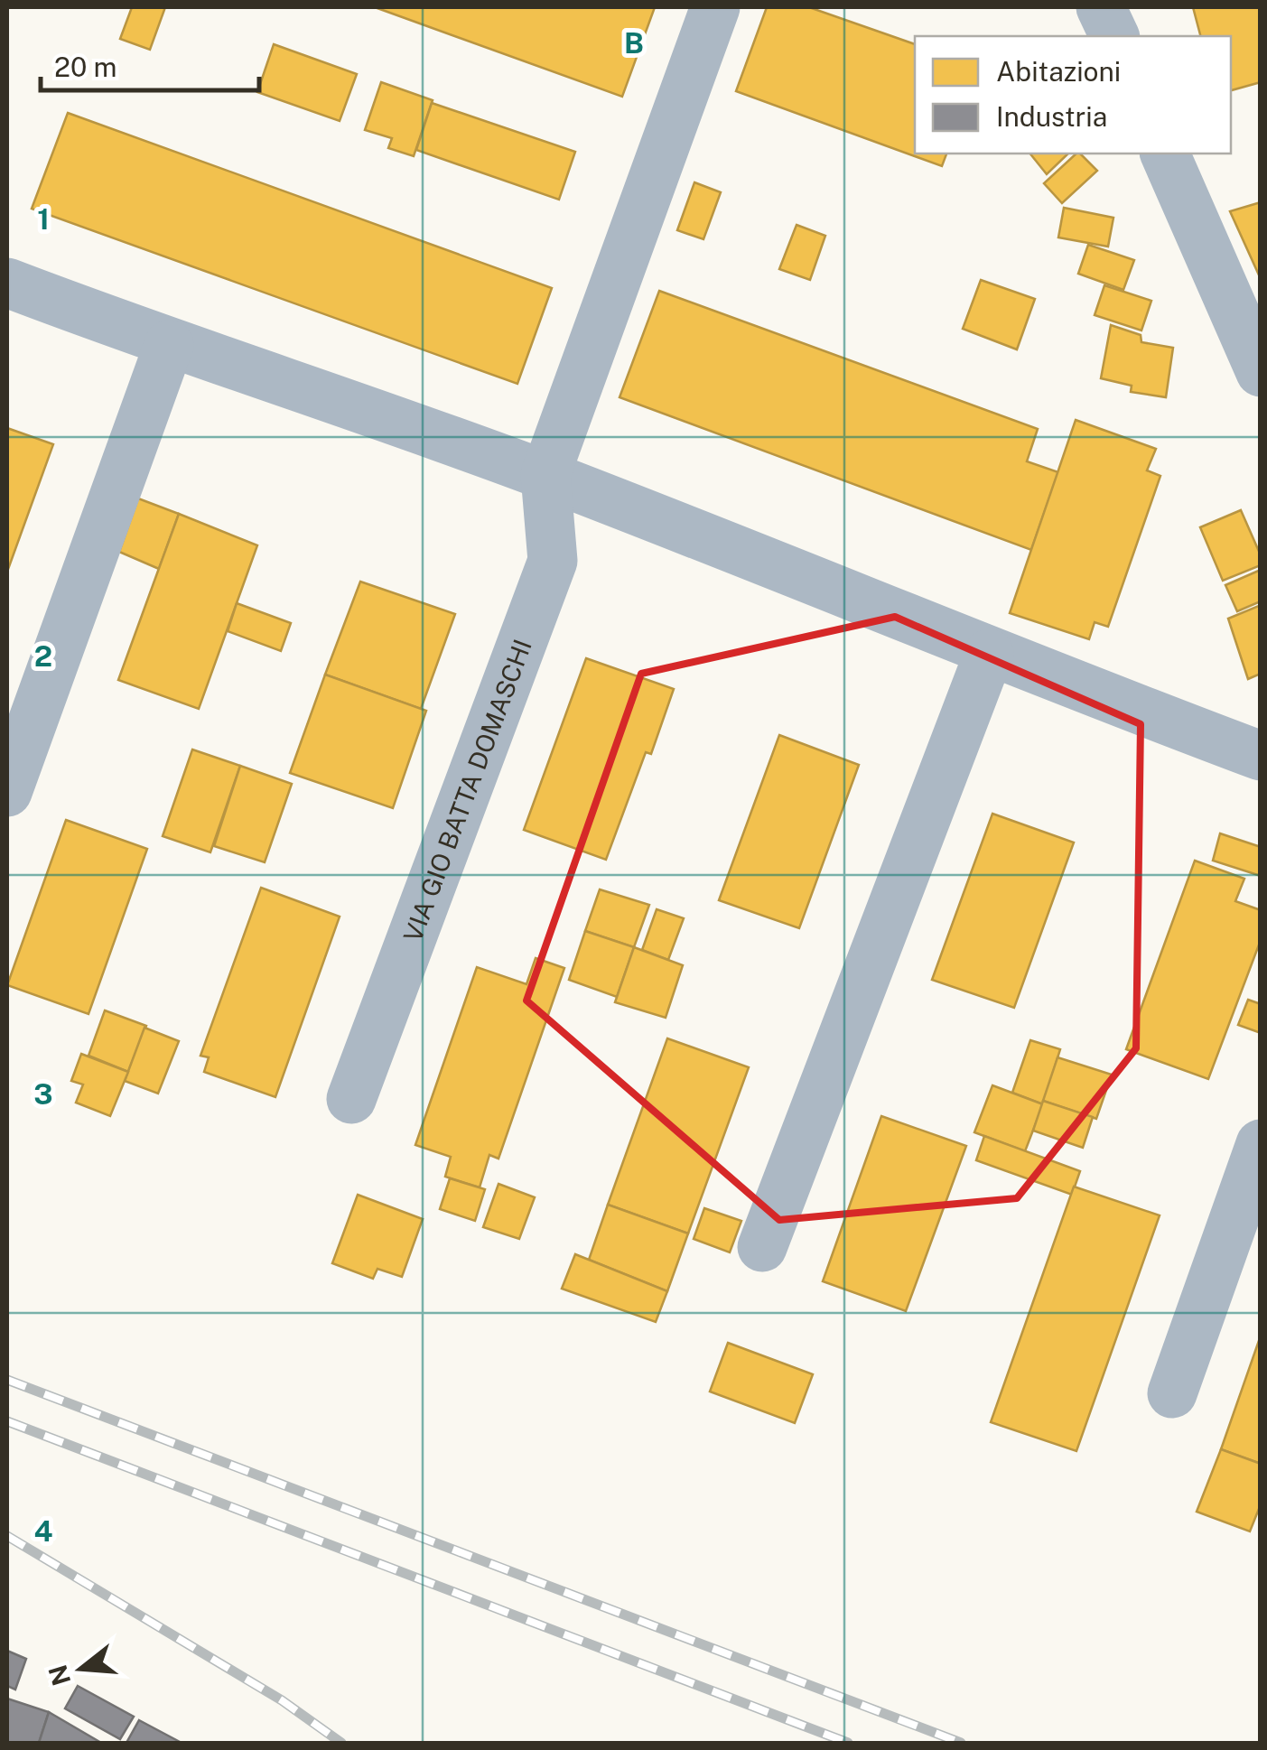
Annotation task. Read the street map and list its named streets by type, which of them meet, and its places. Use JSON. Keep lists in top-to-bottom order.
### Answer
{
  "streets": {
    "street": ["VIA GIO BATTA DOMASCHI"]
  },
  "legend": ["Abitazioni", "Industria"],
  "scale_bar": "20 m",
  "north": "left",
  "grid": {
    "columns": ["B"],
    "rows": [
      "1",
      "2",
      "3",
      "4"
    ]
  }
}
